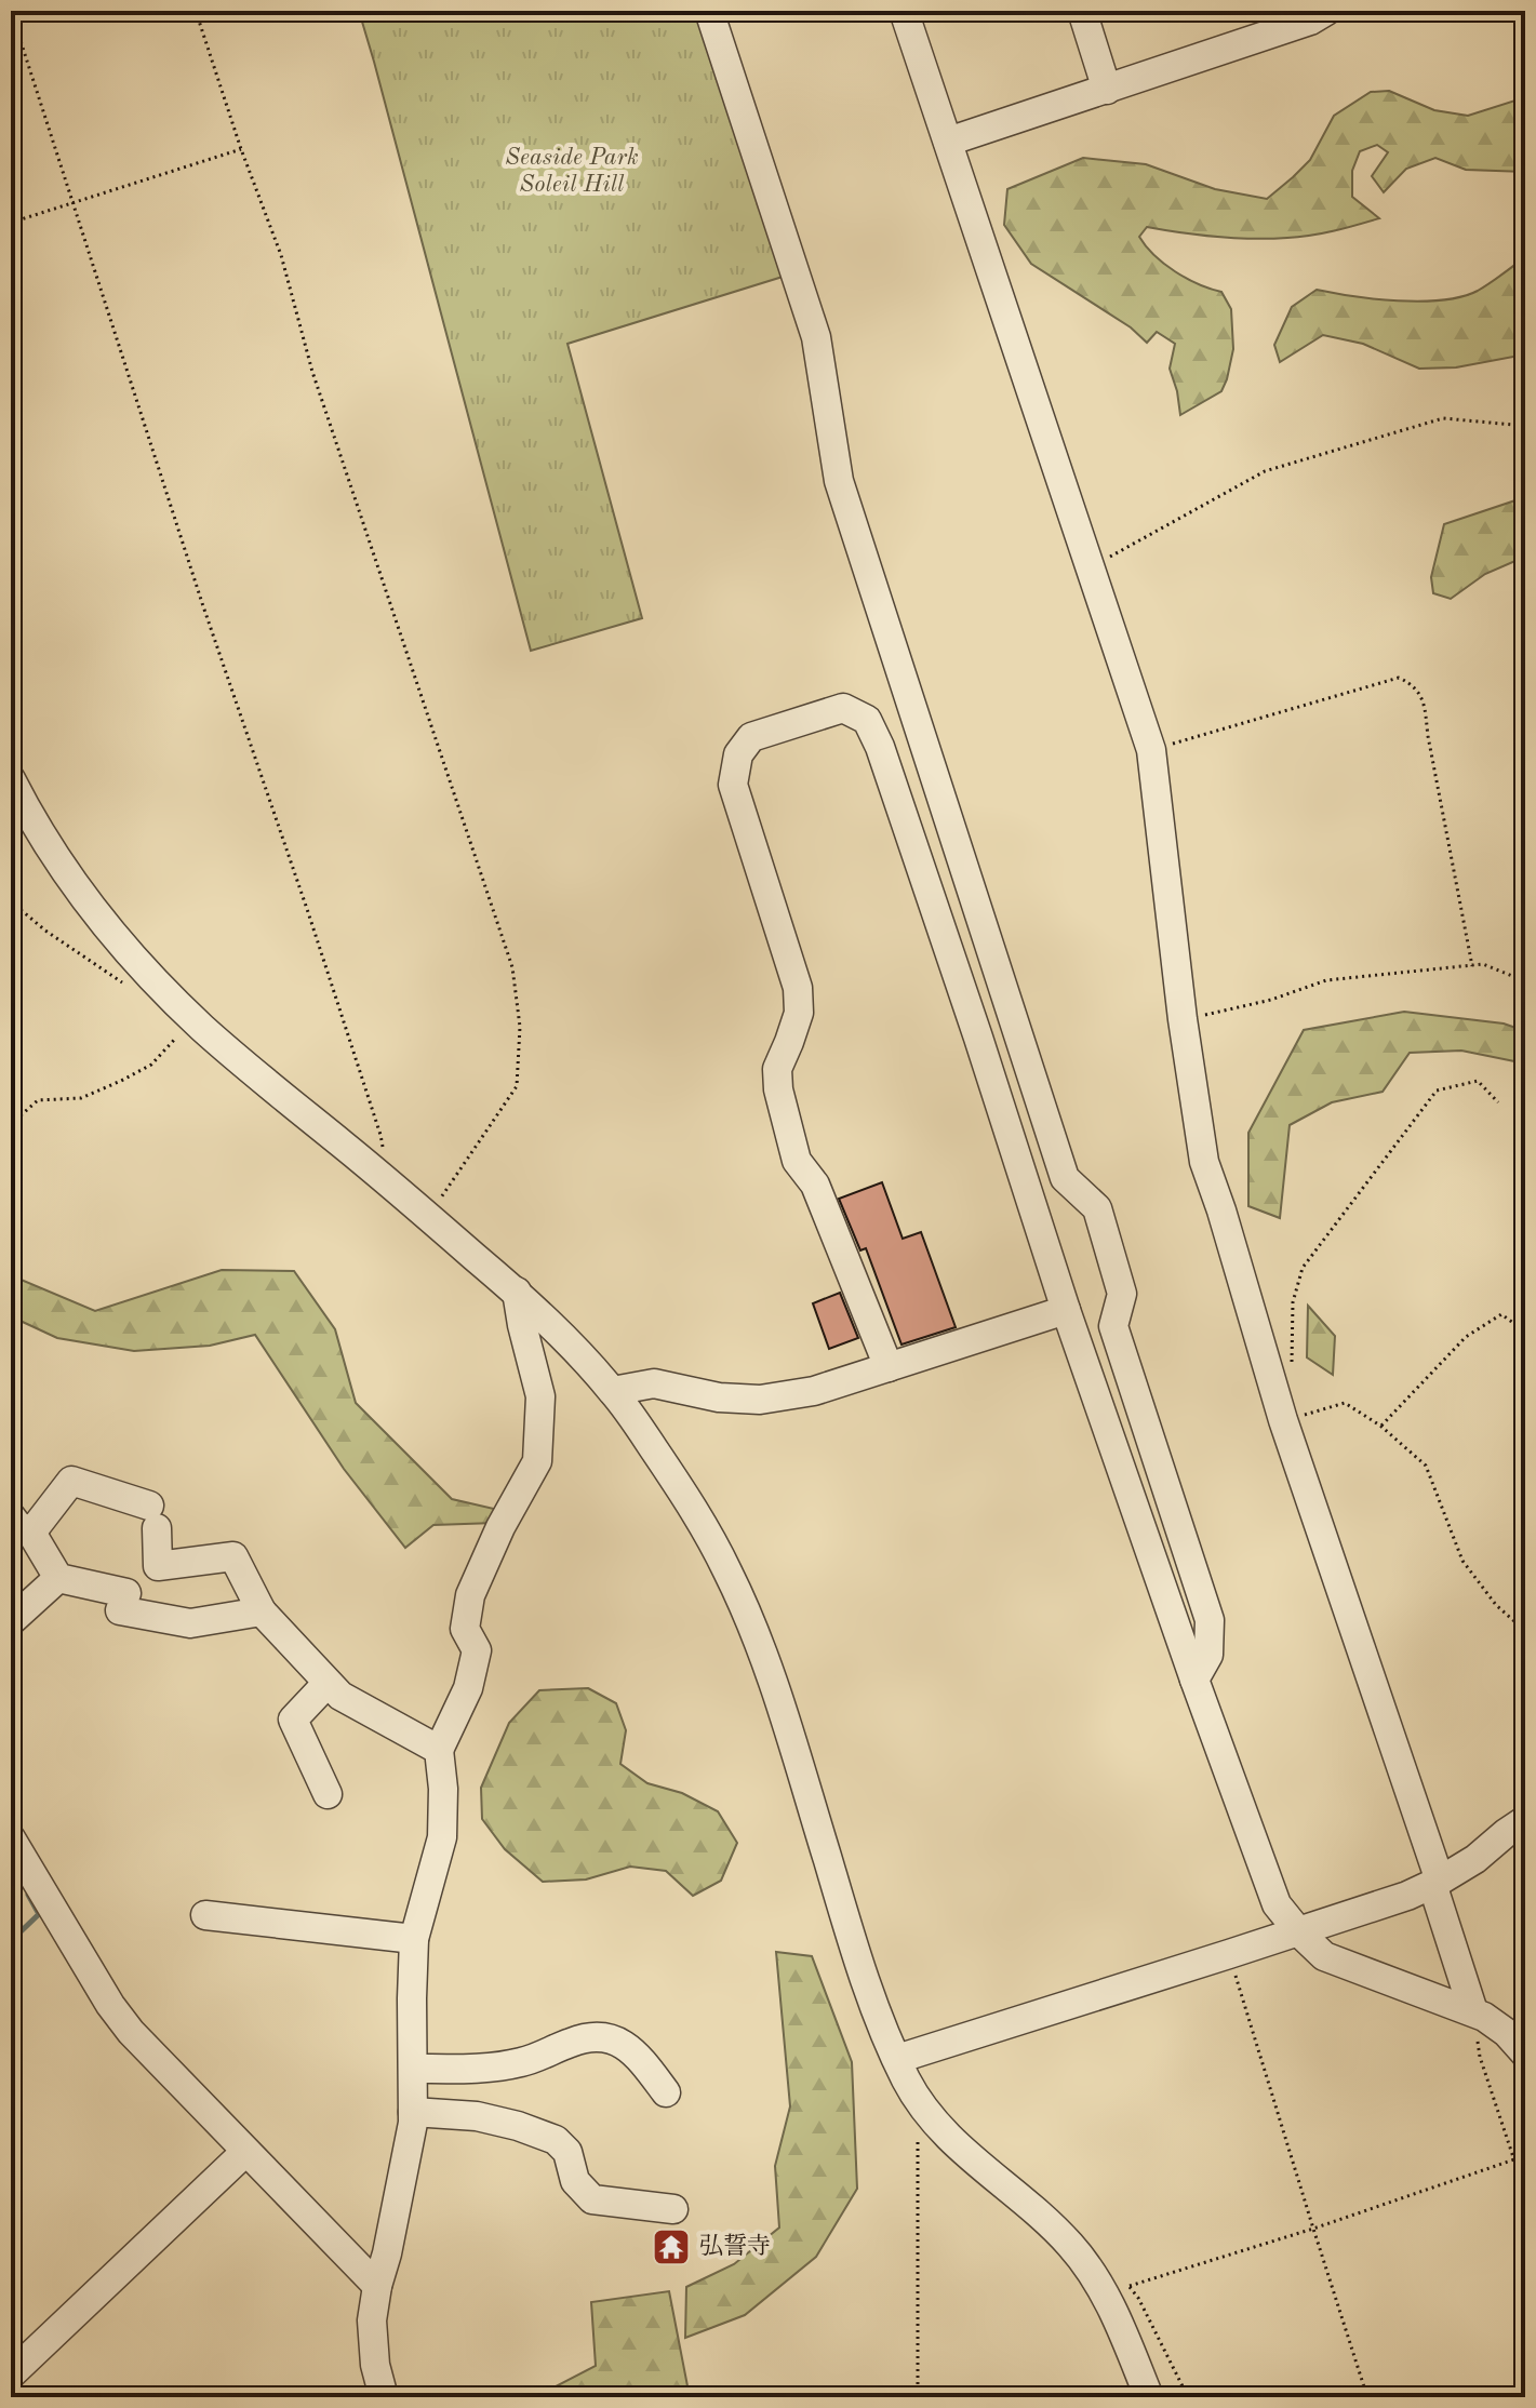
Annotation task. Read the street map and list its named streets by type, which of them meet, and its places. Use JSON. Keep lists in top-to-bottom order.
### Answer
{
  "parks": ["Seaside Park Soleil Hill"],
  "places": {
    "temple": ["弘誓寺"]
  }
}
